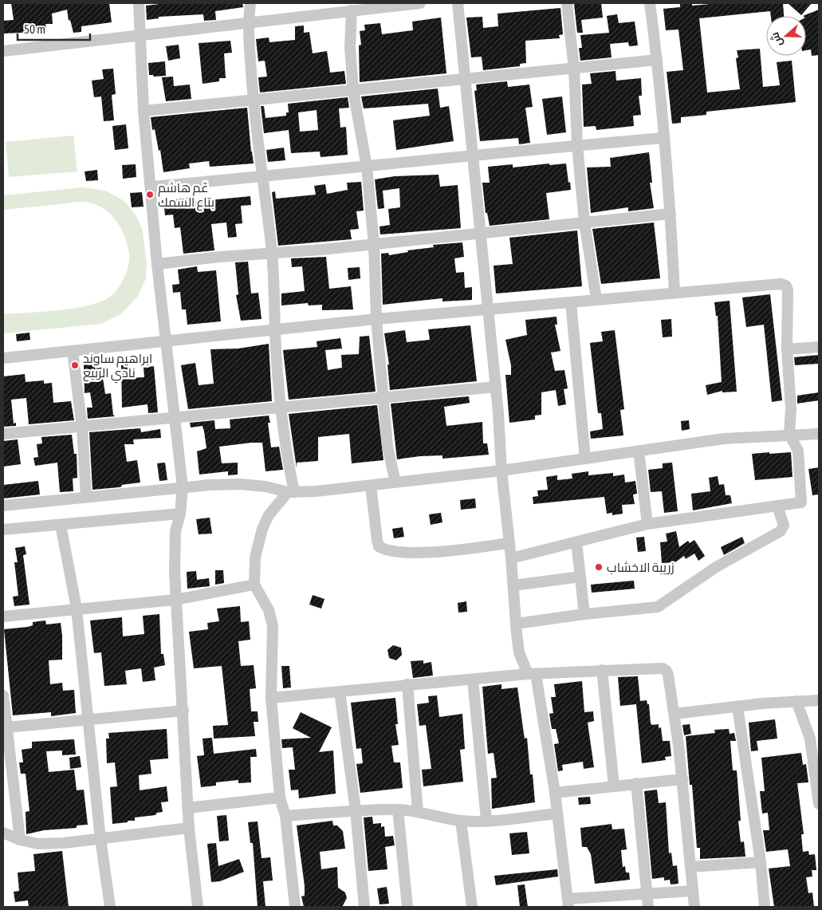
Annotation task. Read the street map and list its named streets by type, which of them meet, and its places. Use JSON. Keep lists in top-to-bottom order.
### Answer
{
  "places": ["عّم هاشم بتاع السمك", "ابراهيم ساوند نادي الربيع", "زريبة الاخشاب"],
  "scale_bar": "50 m",
  "north": "left"
}
